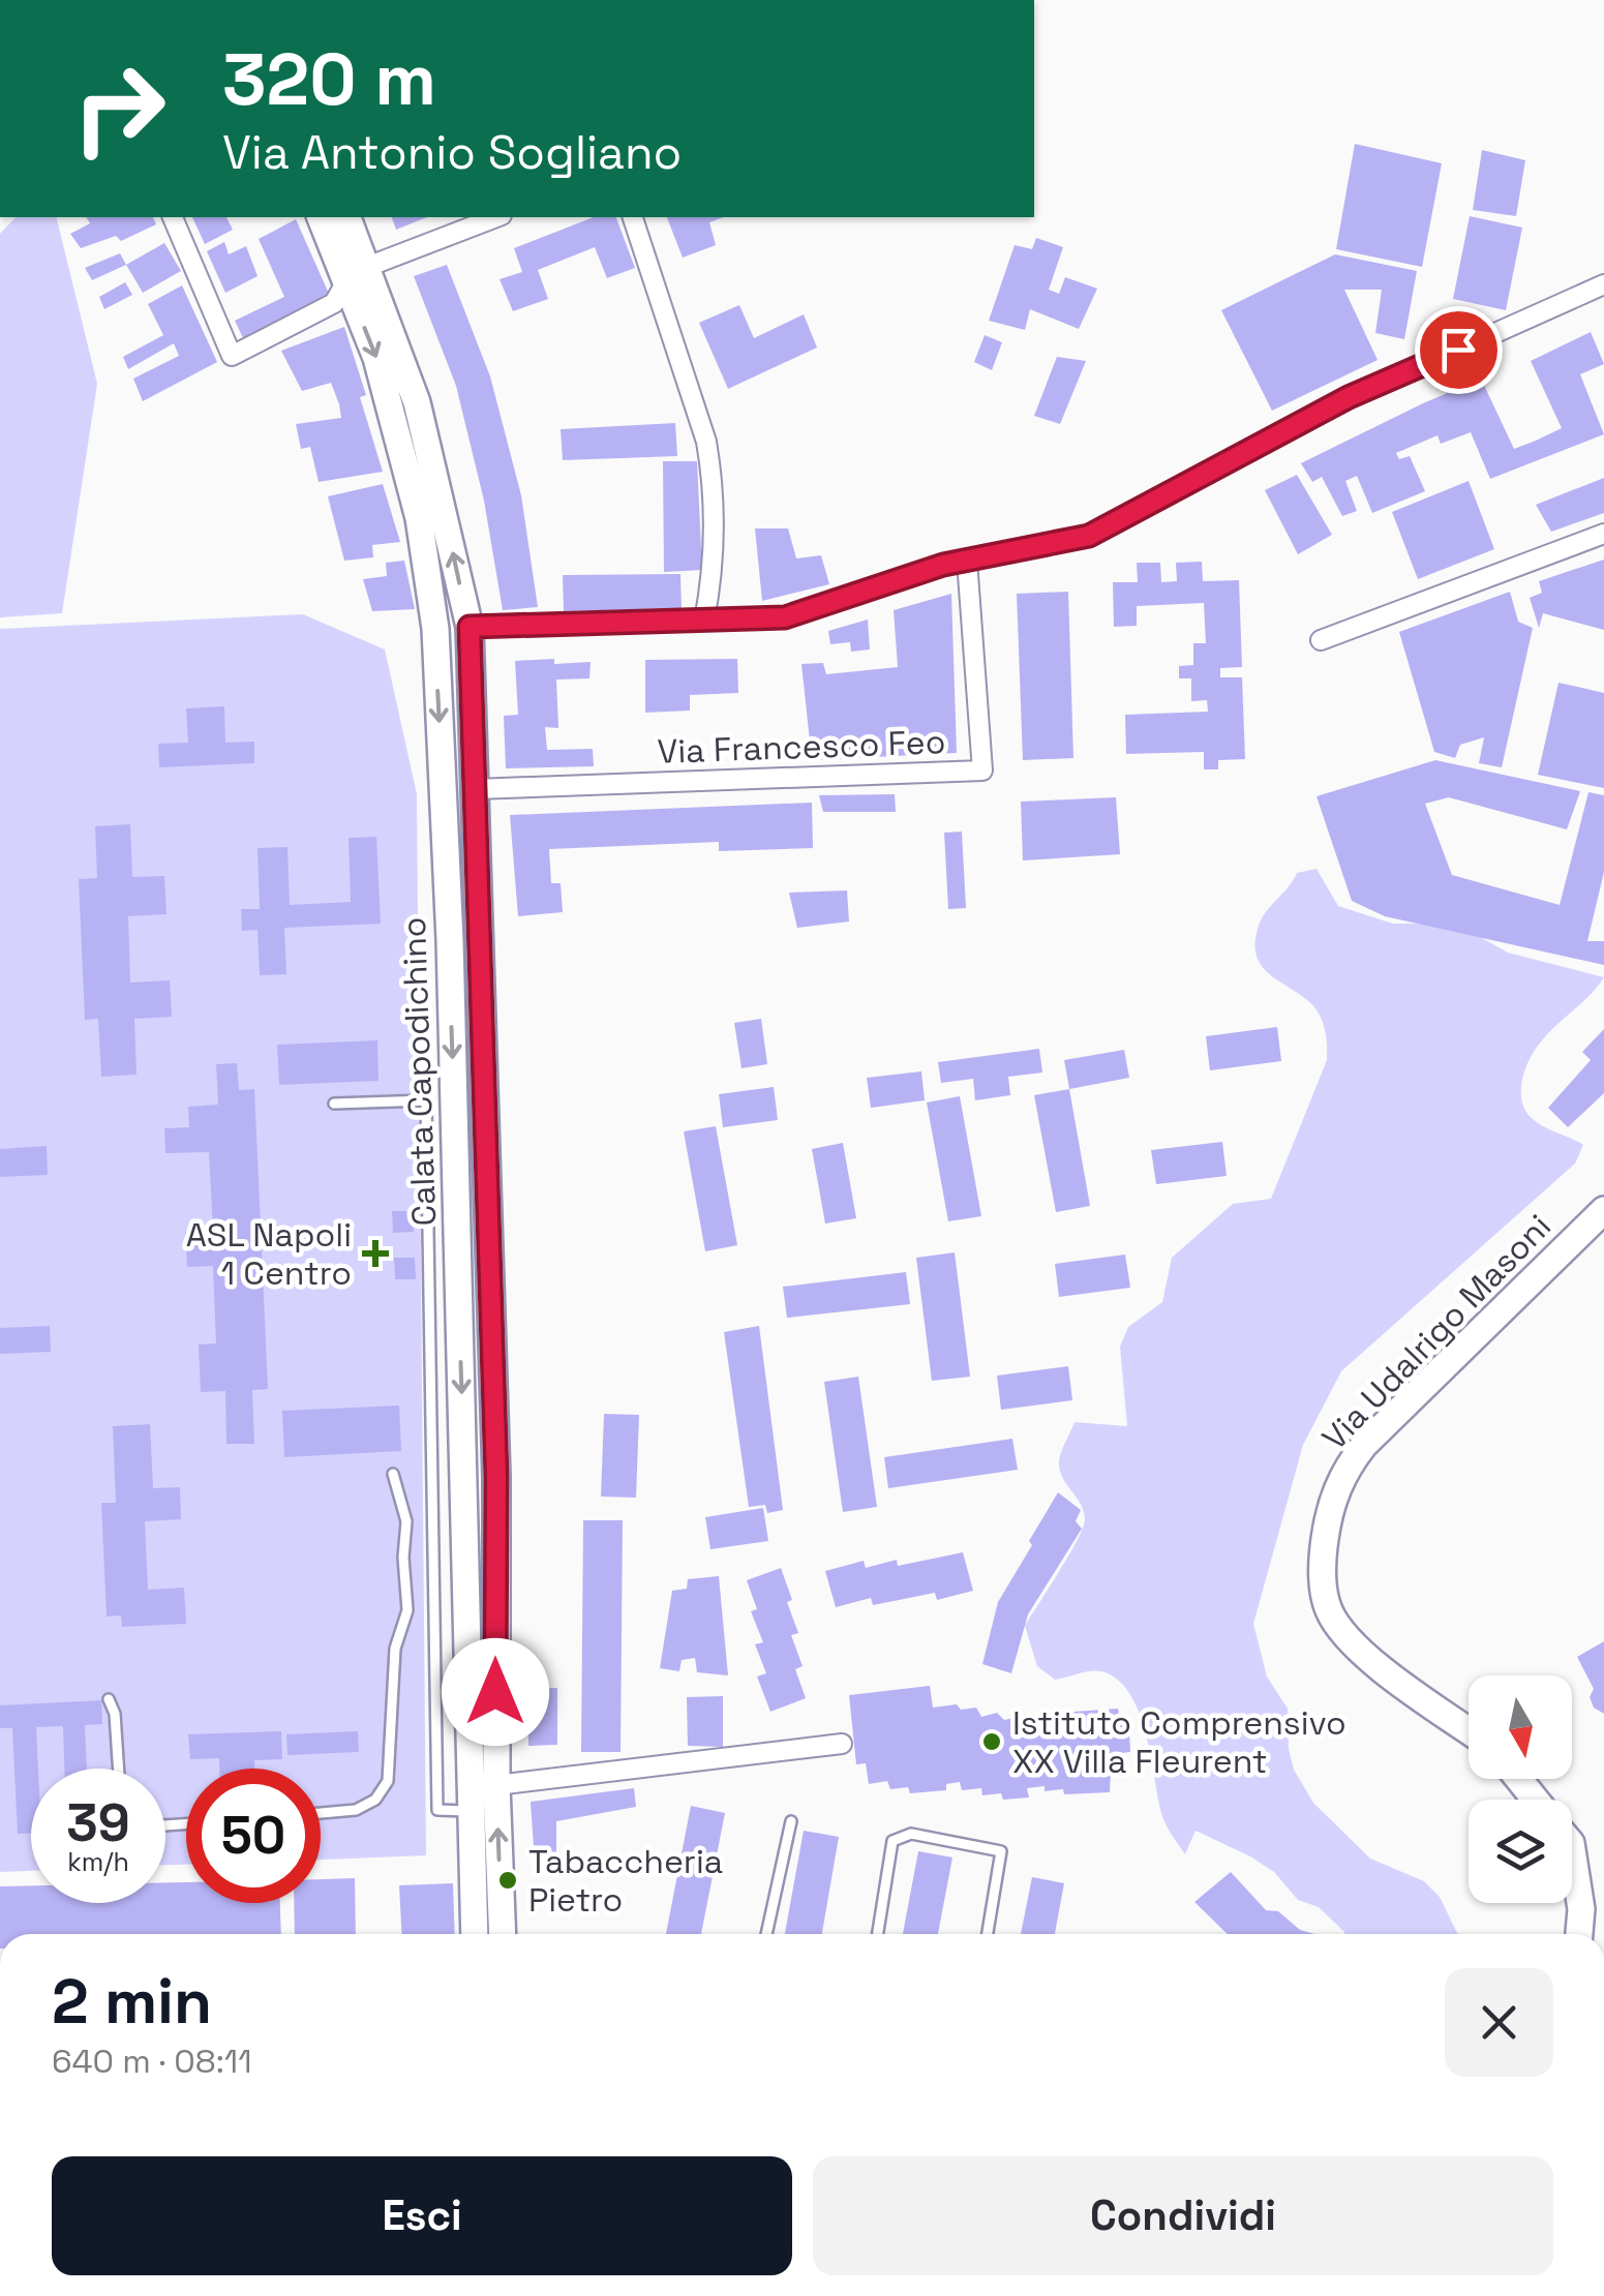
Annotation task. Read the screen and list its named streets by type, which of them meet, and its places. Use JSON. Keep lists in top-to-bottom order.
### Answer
{
  "streets": {
    "main road": ["Calata Capodichino", "Via Udalrigo Masoni"],
    "street": ["Via Francesco Feo"]
  },
  "crossings": [
    ["Via Francesco Feo", "Calata Capodichino"]
  ],
  "places": {
    "health": ["ASL Napoli 1 Centro"],
    "other": ["Istituto Comprensivo XX Villa Fleurent", "Tabaccheria Pietro"]
  },
  "north": "bottom",
  "page": {
    "turn": ["320 m", "Via Antonio Sogliano"],
    "speed": "39 km/h",
    "limit": "50",
    "heading": ["2 min", "640 m · 08:11"],
    "buttons": ["Esci", "Condividi"]
  }
}
